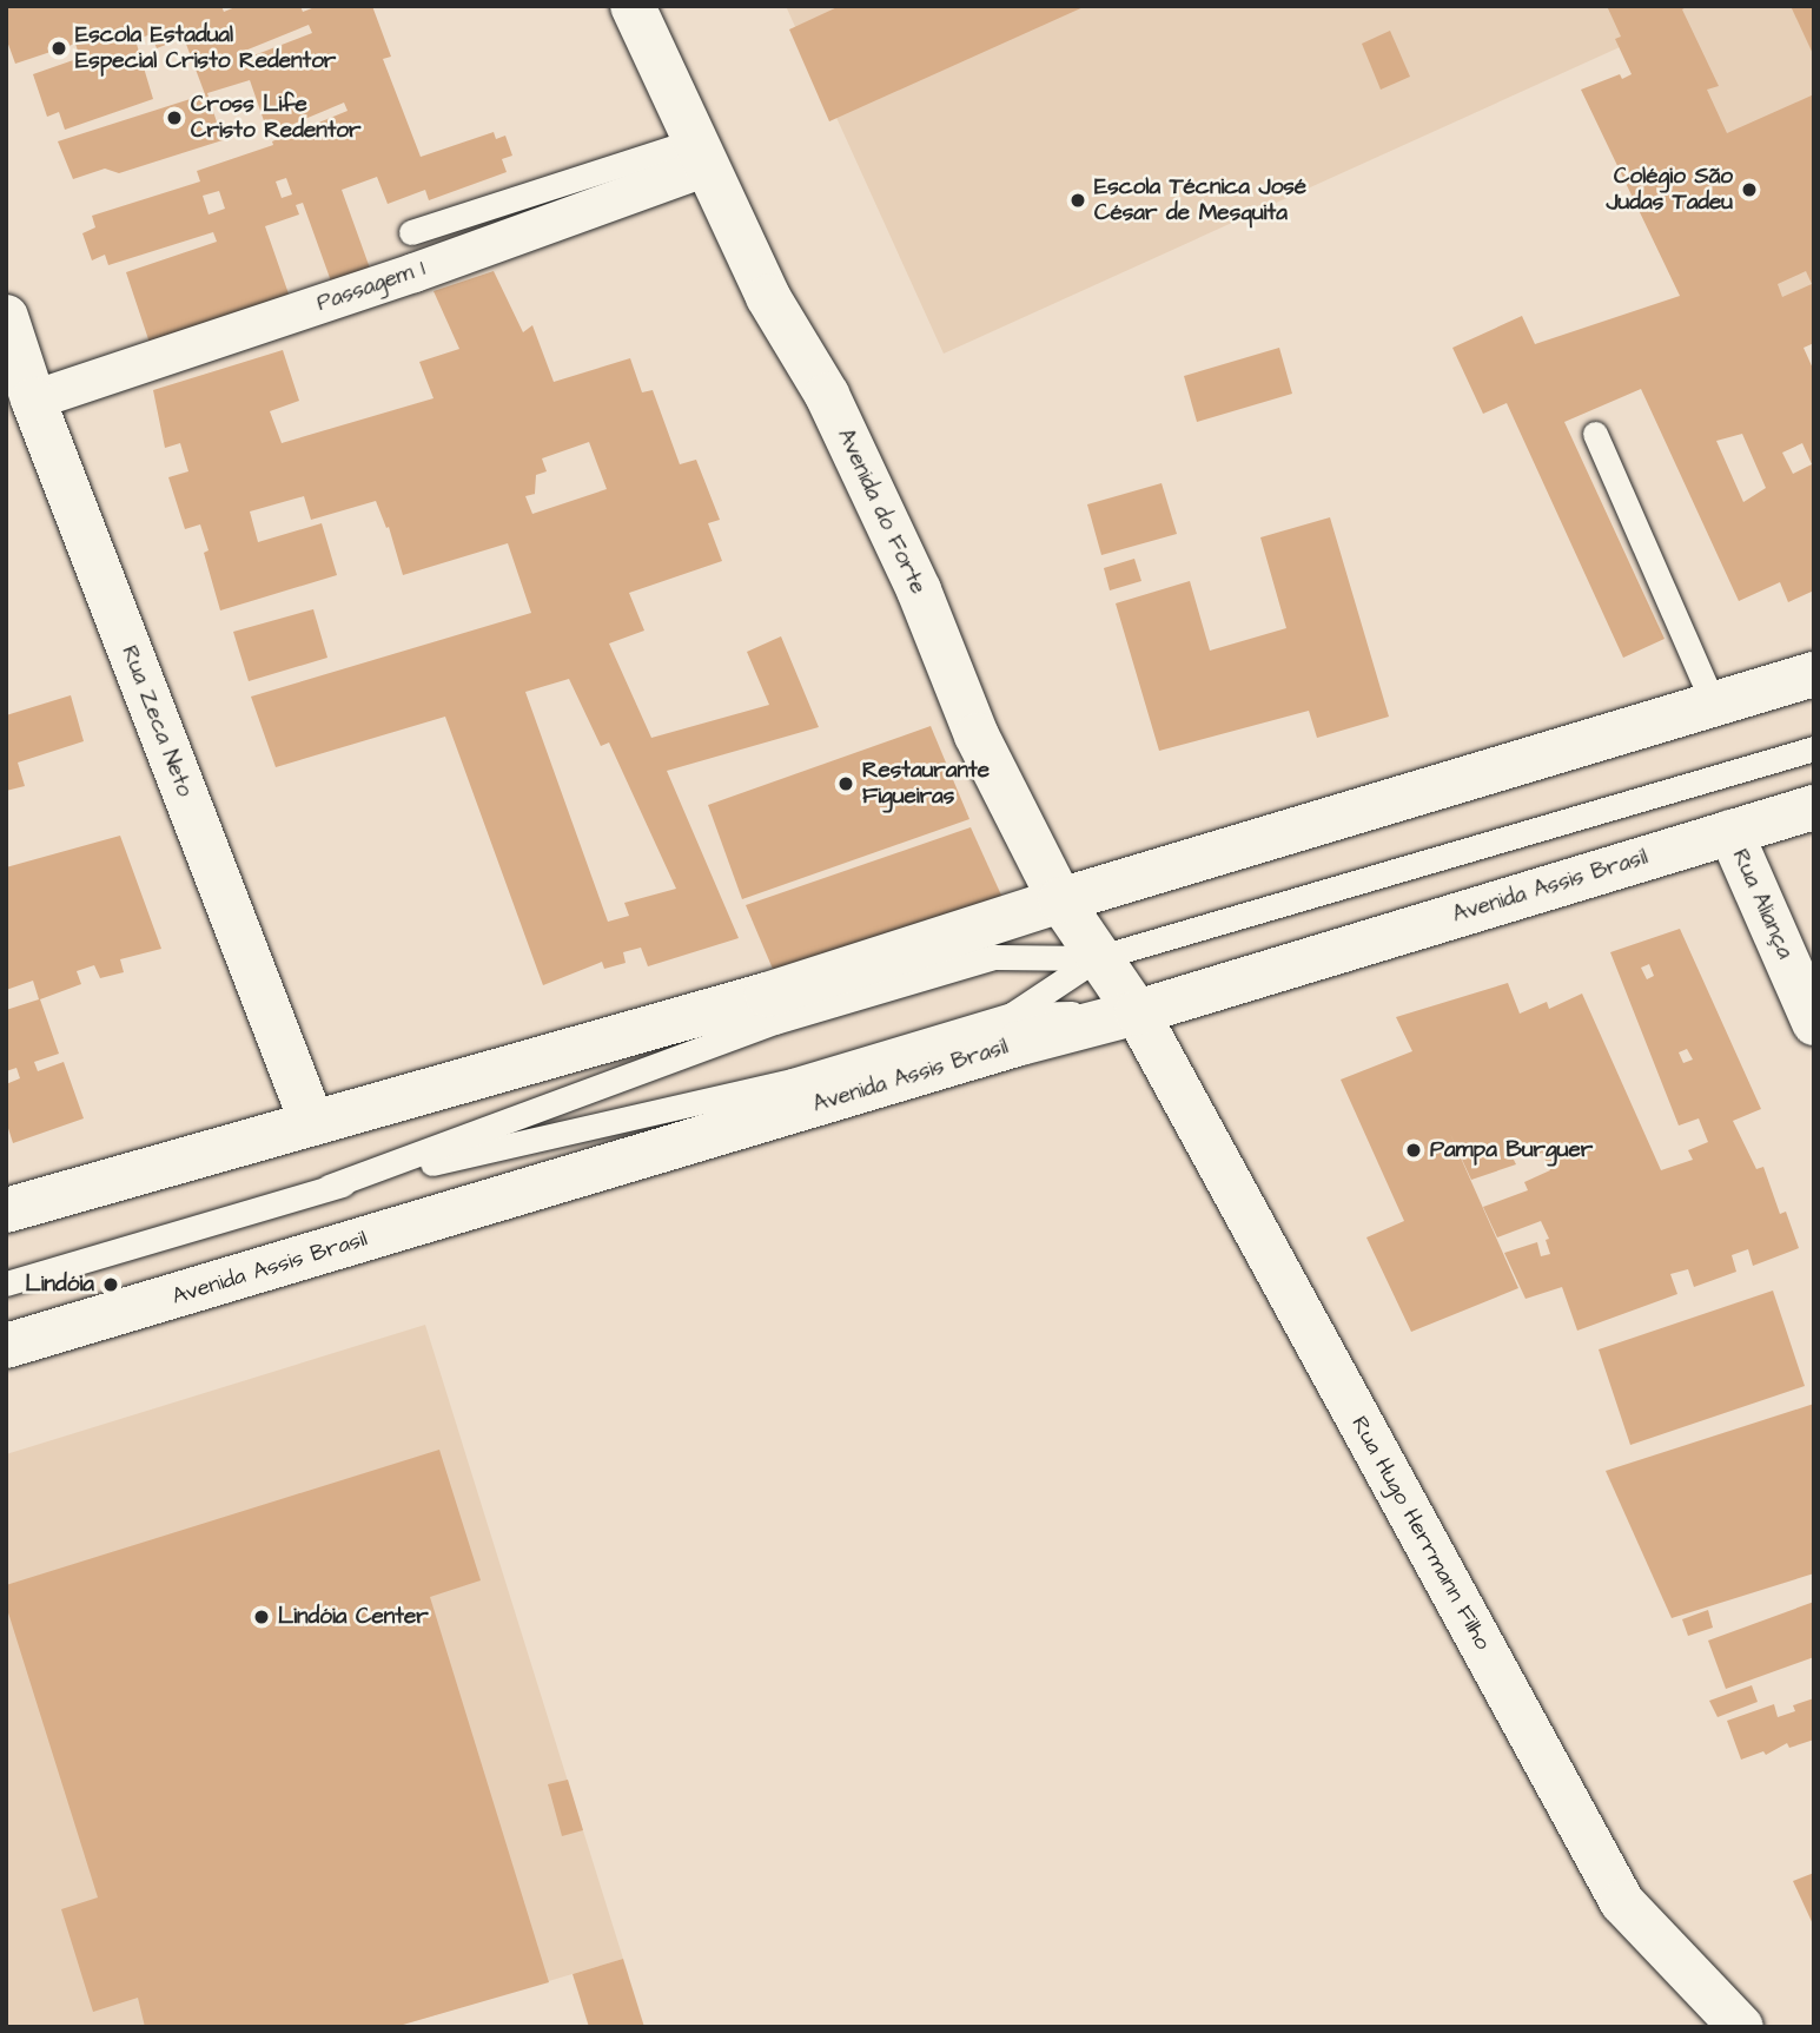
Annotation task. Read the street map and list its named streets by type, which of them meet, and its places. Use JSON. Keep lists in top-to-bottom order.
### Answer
{
  "streets": {
    "main road": [
      "Avenida do Forte",
      "Rua Zeca Neto",
      "Avenida Assis Brasil",
      "Rua Aliança",
      "Rua Hugo Herrmann Filho"
    ],
    "street": ["Passagem 1"]
  },
  "crossings": [
    ["Passagem 1", "Avenida do Forte"],
    ["Passagem 1", "Rua Zeca Neto"],
    ["Avenida do Forte", "Avenida Assis Brasil"],
    ["Avenida do Forte", "Rua Hugo Herrmann Filho"],
    ["Avenida Assis Brasil", "Rua Aliança"],
    ["Avenida Assis Brasil", "Rua Hugo Herrmann Filho"]
  ],
  "places": [
    "Escola Estadual Especial Cristo Redentor",
    "Cross Life Cristo Redentor",
    "Colégio São Judas Tadeu",
    "Escola Técnica José César de Mesquita",
    "Restaurante Figueiras",
    "Pampa Burguer",
    "Lindóia",
    "Lindóia Center"
  ]
}
